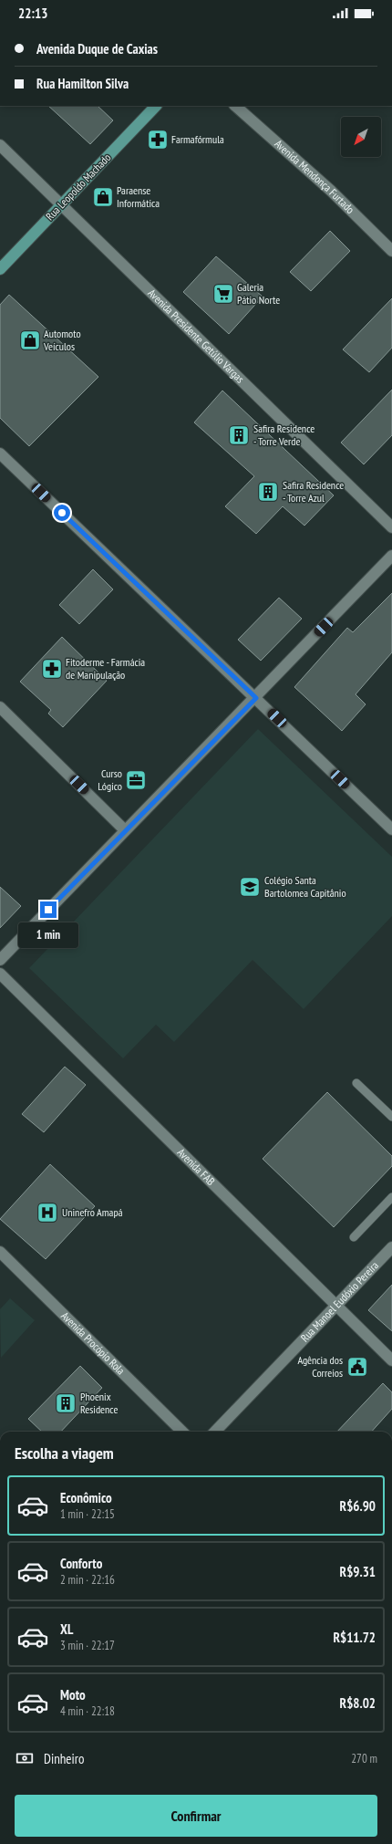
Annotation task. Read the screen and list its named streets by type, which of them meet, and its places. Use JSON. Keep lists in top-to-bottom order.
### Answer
{
  "streets": {
    "main road": ["Rua Leopoldo Machado"],
    "street": [
      "Avenida Mendonça Furtado",
      "Avenida Presidente Getúlio Vargas",
      "Avenida FAB",
      "Rua Manoel Eudóxio Pereira",
      "Avenida Procópio Rola"
    ]
  },
  "crossings": [
    ["Rua Leopoldo Machado", "Avenida Presidente Getúlio Vargas"],
    ["Avenida FAB", "Rua Manoel Eudóxio Pereira"]
  ],
  "places": {
    "pharmacy": ["Farmafórmula", "Fitoderme - Farmácia de Manipulação"],
    "shop": ["Paraense Informática", "Automoto Veículos"],
    "supermarket": ["Galeria Pátio Norte"],
    "building": ["Safira Residence - Torre Verde", "Safira Residence - Torre Azul", "Phoenix Residence"],
    "office": ["Curso Lógico"],
    "school or university": ["Colégio Santa Bartolomea Capitânio"],
    "hospital": ["Uninefro Amapá"],
    "public building": ["Agência dos Correios"]
  },
  "north": "bottom left",
  "page": {
    "status": "22:13",
    "banner": ["Avenida Duque de Caxias", "Rua Hamilton Silva"],
    "bubble": "1 min",
    "heading": "Escolha a viagem",
    "list": [
      {
        "name": "Econômico",
        "note": "1 min · 22:15",
        "value": "R$6.90"
      },
      {
        "name": "Conforto",
        "note": "2 min · 22:16",
        "value": "R$9.31"
      },
      {
        "name": "XL",
        "note": "3 min · 22:17",
        "value": "R$11.72"
      },
      {
        "name": "Moto",
        "note": "4 min · 22:18",
        "value": "R$8.02"
      }
    ],
    "pay": ["Dinheiro", "270 m"],
    "buttons": "Confirmar"
  }
}
